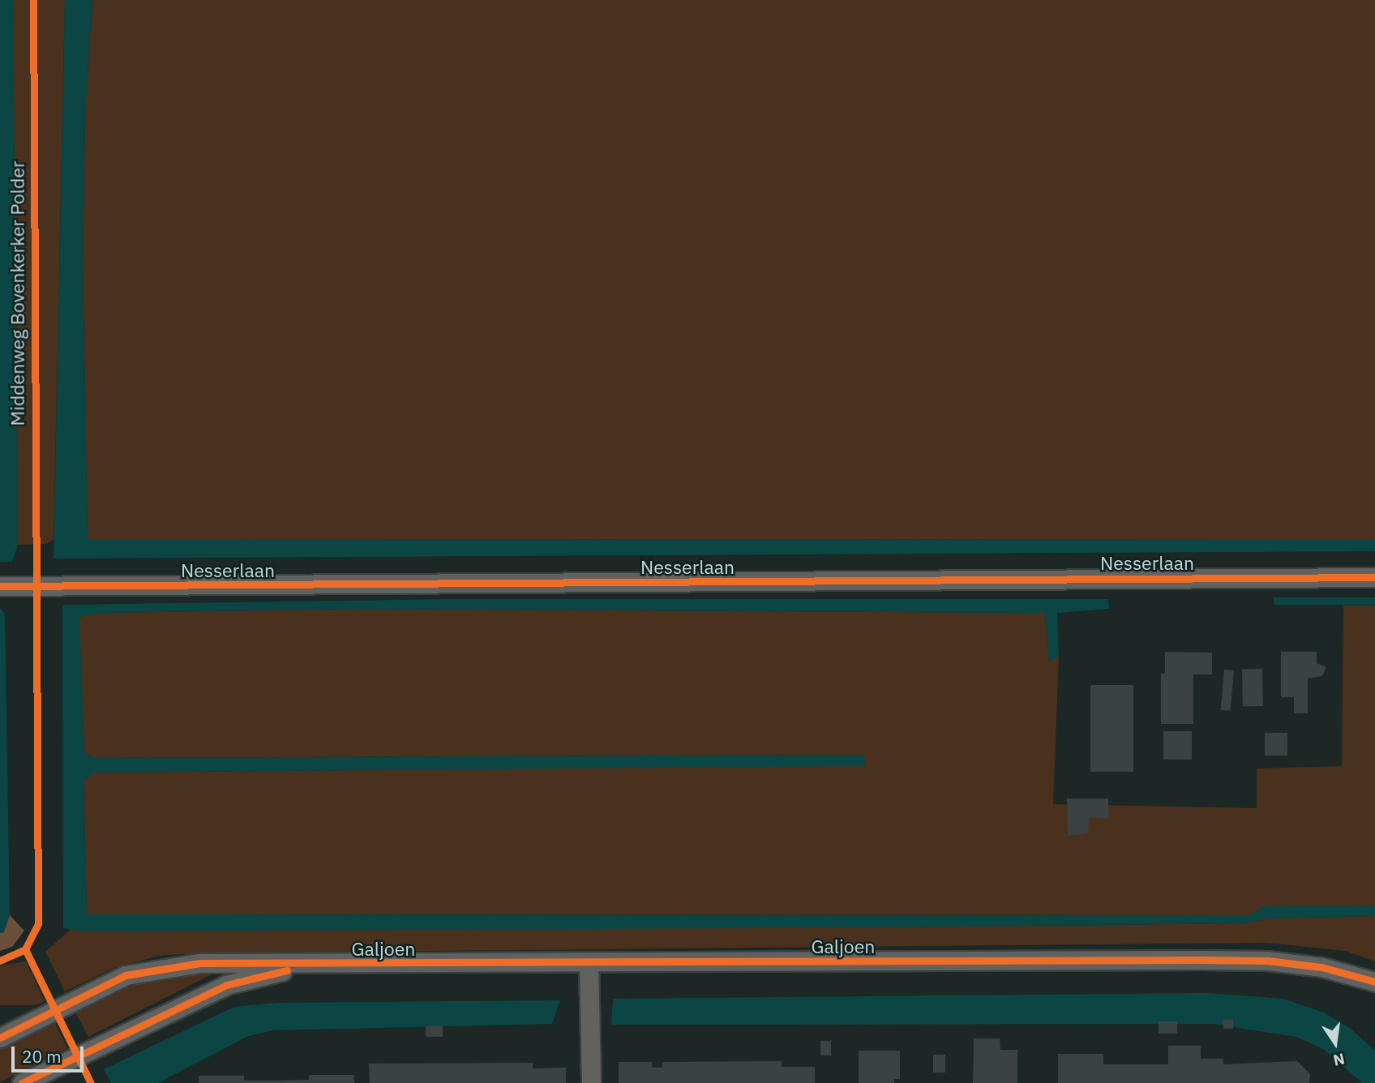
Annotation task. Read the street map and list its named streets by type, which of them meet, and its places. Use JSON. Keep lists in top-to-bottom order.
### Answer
{
  "streets": {
    "street": ["Nesserlaan", "Galjoen"],
    "cycle path": ["Middenweg Bovenkerker Polder"]
  },
  "scale_bar": "20 m",
  "north": "bottom"
}
